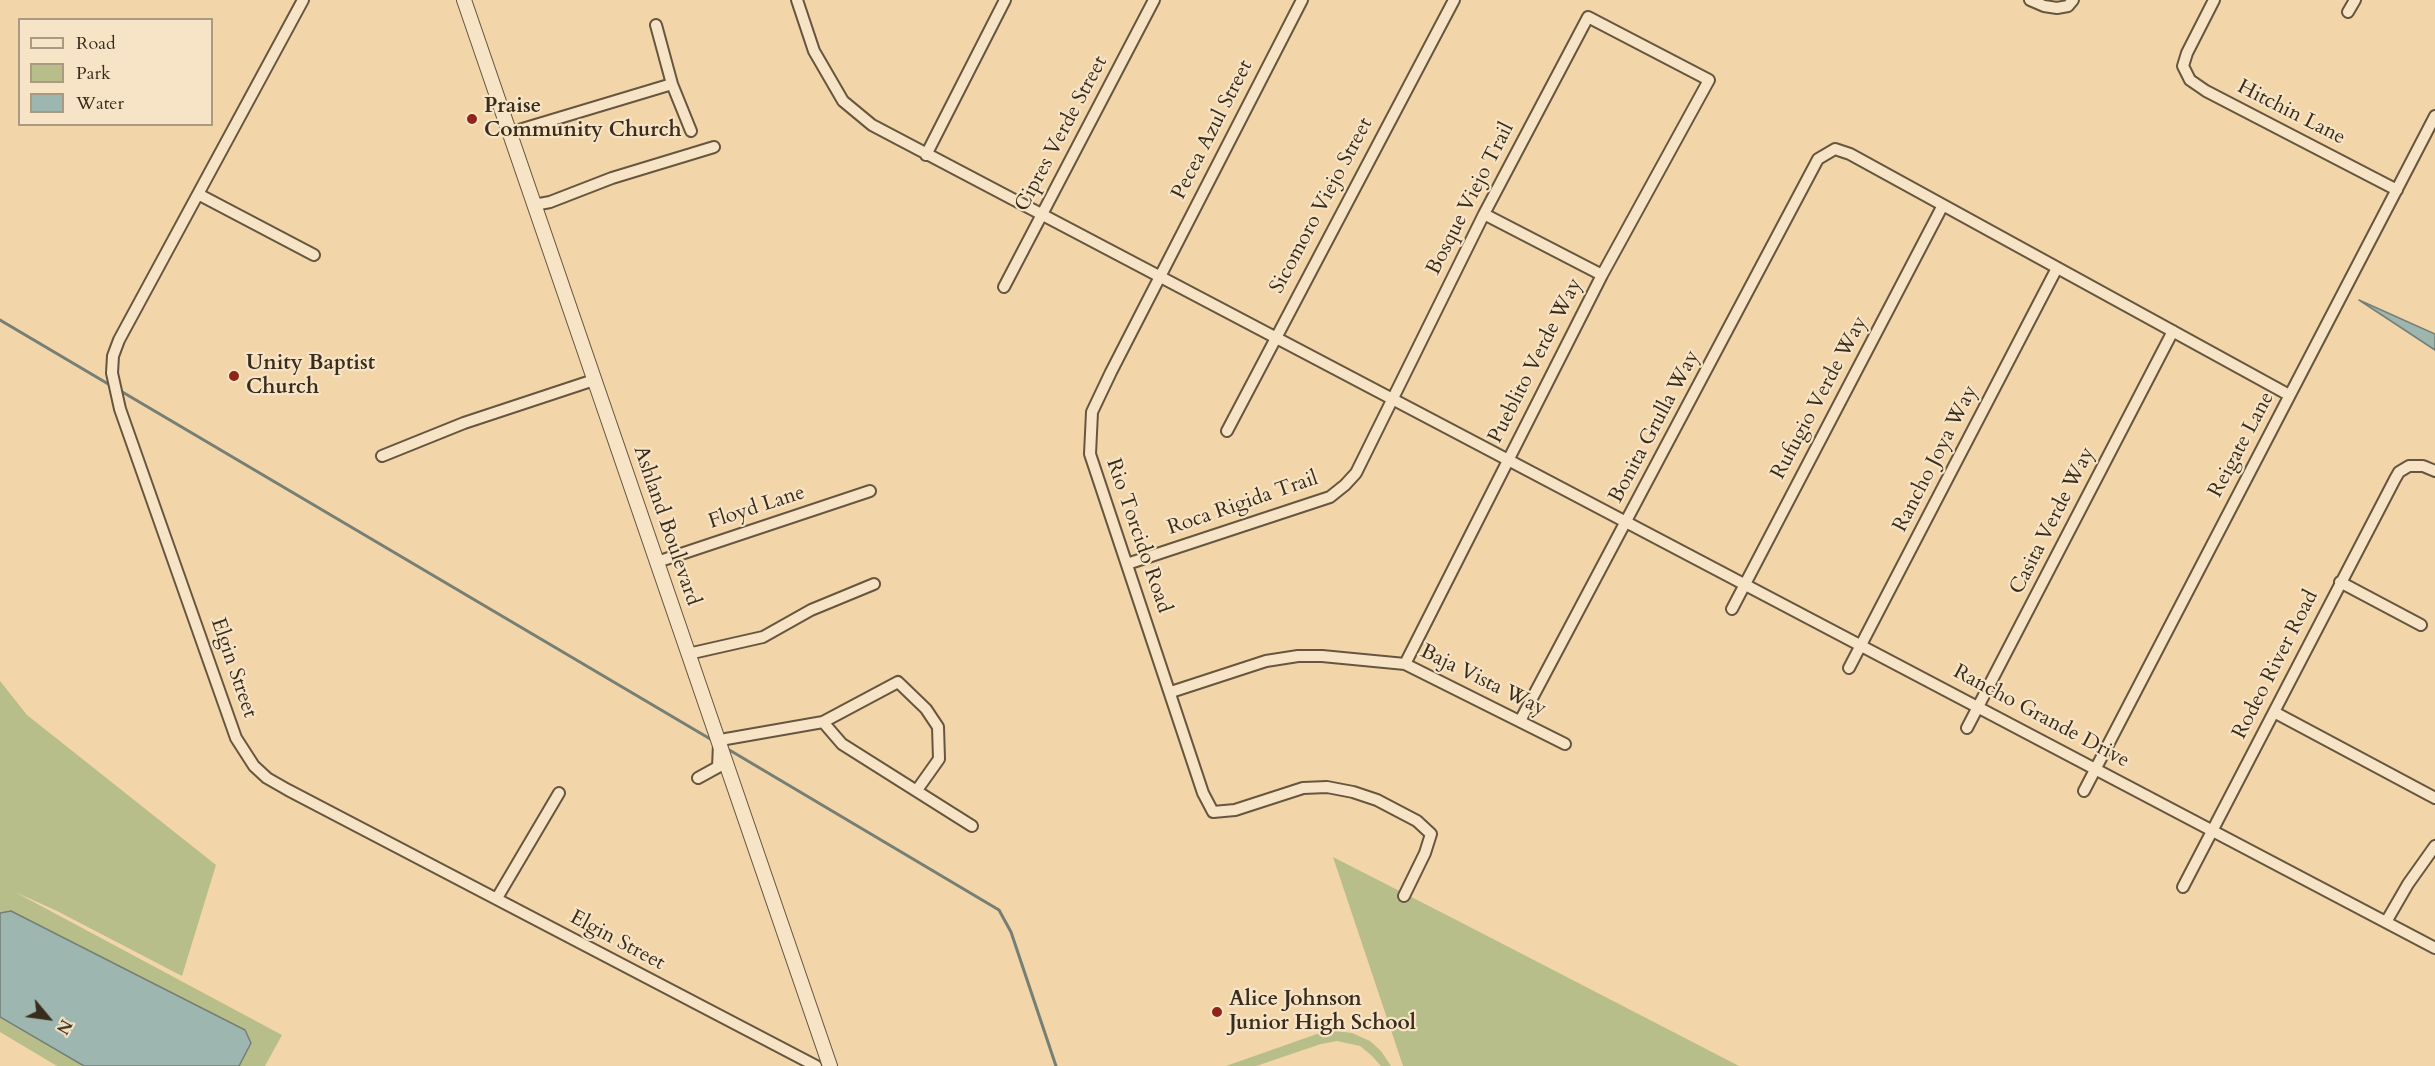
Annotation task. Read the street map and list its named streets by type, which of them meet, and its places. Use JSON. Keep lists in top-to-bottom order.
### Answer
{
  "streets": {
    "street": [
      "Hitchin Lane",
      "Pecea Azul Street",
      "Cipres Verde Street",
      "Bosque Viejo Trail",
      "Sicomoro Viejo Street",
      "Pueblito Verde Way",
      "Rufugio Verde Way",
      "Bonita Grulla Way",
      "Reigate Lane",
      "Rancho Joya Way",
      "Roca Rigida Trail",
      "Floyd Lane",
      "Casita Verde Way",
      "Ashland Boulevard",
      "Rio Torcido Road",
      "Rodeo River Road",
      "Elgin Street",
      "Baja Vista Way",
      "Rancho Grande Drive"
    ]
  },
  "crossings": [
    ["Hitchin Lane", "Reigate Lane"],
    ["Pecea Azul Street", "Rio Torcido Road"],
    ["Pecea Azul Street", "Rancho Grande Drive"],
    ["Cipres Verde Street", "Rancho Grande Drive"],
    ["Bosque Viejo Trail", "Pueblito Verde Way"],
    ["Bosque Viejo Trail", "Roca Rigida Trail"],
    ["Bosque Viejo Trail", "Rancho Grande Drive"],
    ["Sicomoro Viejo Street", "Rancho Grande Drive"],
    ["Pueblito Verde Way", "Baja Vista Way"],
    ["Pueblito Verde Way", "Rancho Grande Drive"],
    ["Rufugio Verde Way", "Bonita Grulla Way"],
    ["Rufugio Verde Way", "Rancho Grande Drive"],
    ["Bonita Grulla Way", "Baja Vista Way"],
    ["Bonita Grulla Way", "Rancho Grande Drive"],
    ["Reigate Lane", "Rancho Grande Drive"],
    ["Rancho Joya Way", "Rancho Grande Drive"],
    ["Roca Rigida Trail", "Rio Torcido Road"],
    ["Roca Rigida Trail", "Rancho Grande Drive"],
    ["Floyd Lane", "Ashland Boulevard"],
    ["Casita Verde Way", "Rancho Grande Drive"],
    ["Rio Torcido Road", "Baja Vista Way"],
    ["Rio Torcido Road", "Rancho Grande Drive"],
    ["Rodeo River Road", "Rancho Grande Drive"]
  ],
  "places": ["Praise Community Church", "Unity Baptist Church", "Alice Johnson Junior High School"],
  "legend": ["Road", "Park", "Water"],
  "north": "bottom right"
}
